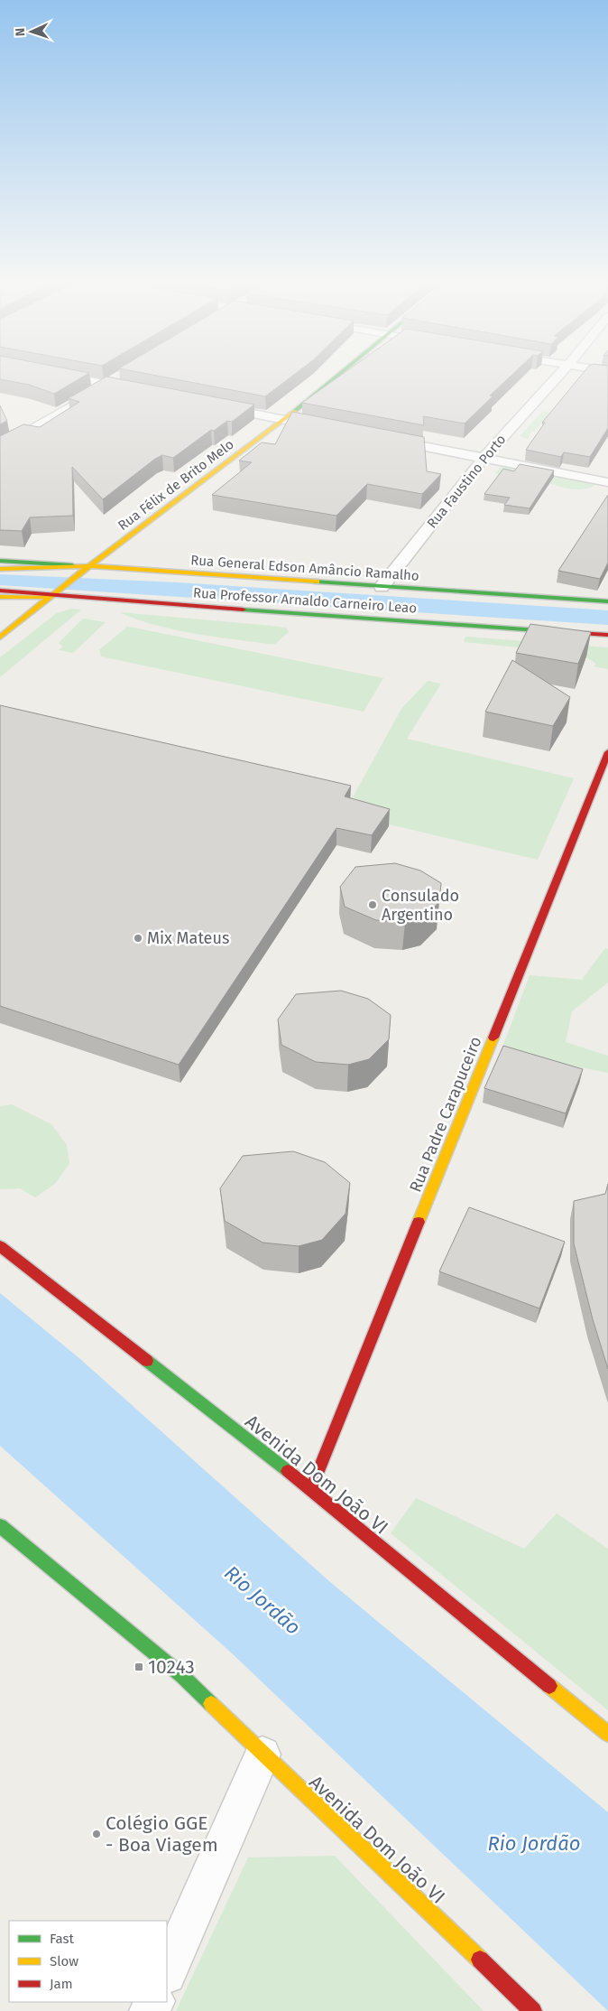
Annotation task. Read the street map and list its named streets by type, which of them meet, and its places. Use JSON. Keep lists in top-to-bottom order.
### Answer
{
  "streets": {
    "main road": [
      "Rua Félix de Brito Melo",
      "Rua General Edson Amâncio Ramalho",
      "Rua Professor Arnaldo Carneiro Leao",
      "Rua Padre Carapuceiro",
      "Avenida Dom João VI"
    ],
    "street": ["Rua Faustino Porto"]
  },
  "crossings": [
    ["Rua Faustino Porto", "Rua General Edson Amâncio Ramalho"],
    ["Rua Félix de Brito Melo", "Rua General Edson Amâncio Ramalho"],
    ["Rua Félix de Brito Melo", "Rua Professor Arnaldo Carneiro Leao"],
    ["Rua Padre Carapuceiro", "Avenida Dom João VI"]
  ],
  "water": ["Rio Jordão"],
  "places": {
    "other": ["Consulado Argentino", "Mix Mateus", "Colégio GGE - Boa Viagem"],
    "transit": ["10243"]
  },
  "legend": ["Fast", "Slow", "Jam"],
  "north": "left"
}
